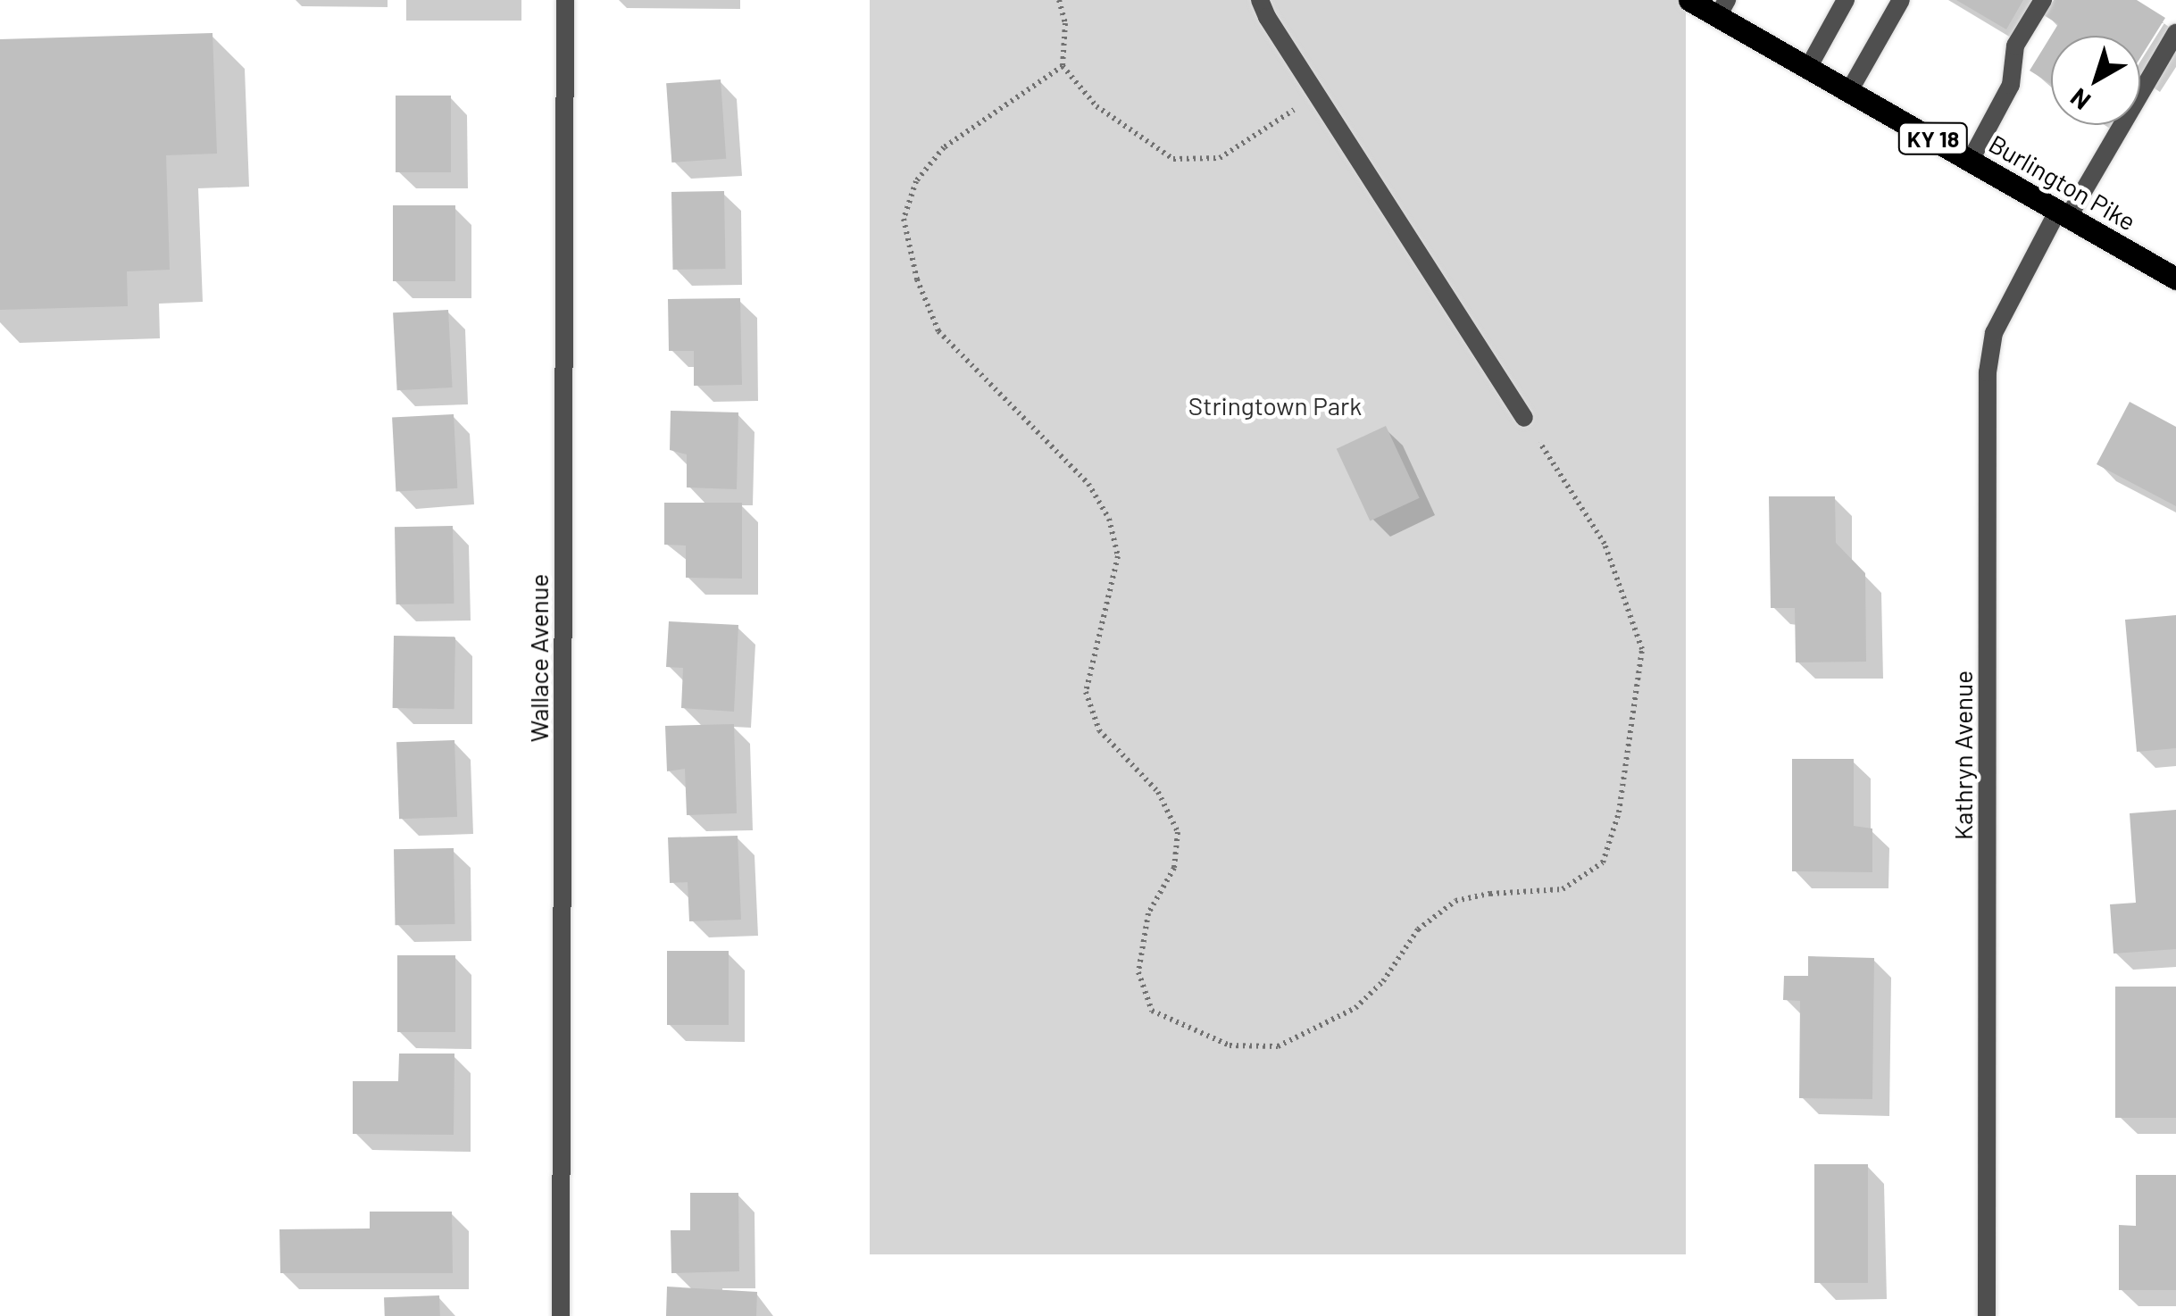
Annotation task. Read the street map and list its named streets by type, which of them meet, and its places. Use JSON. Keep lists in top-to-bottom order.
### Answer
{
  "streets": {
    "main road": ["KY 18", "Burlington Pike"],
    "street": ["Wallace Avenue", "Kathryn Avenue"]
  },
  "crossings": [
    ["Burlington Pike", "Kathryn Avenue"]
  ],
  "parks": ["Stringtown Park"],
  "north": "bottom left"
}
